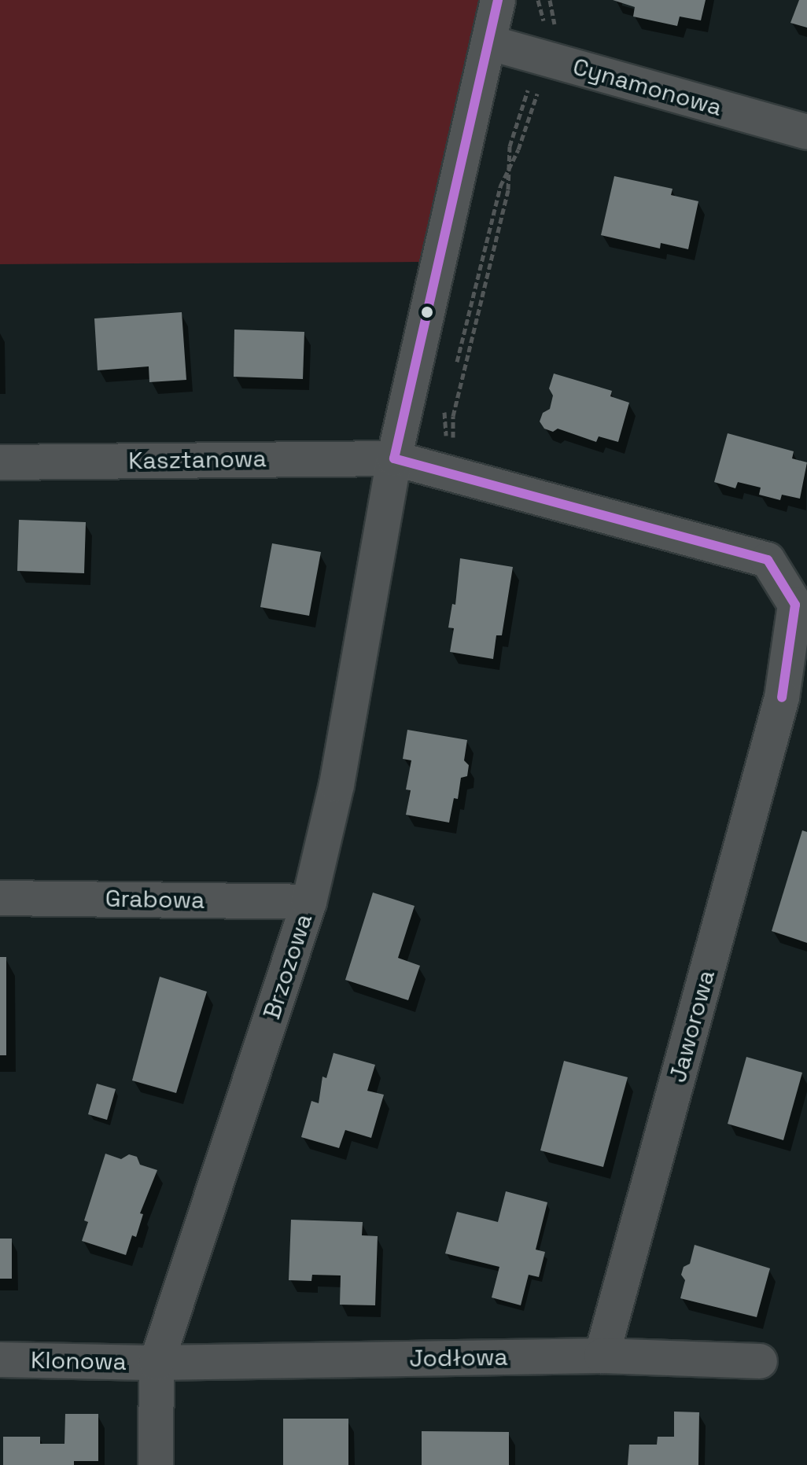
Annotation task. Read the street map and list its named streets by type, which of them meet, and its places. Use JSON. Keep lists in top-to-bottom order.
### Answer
{
  "streets": {
    "street": [
      "Cynamonowa",
      "Kasztanowa",
      "Grabowa",
      "Brzozowa",
      "Jaworowa",
      "Jodłowa",
      "Klonowa"
    ]
  },
  "crossings": [
    ["Cynamonowa", "Brzozowa"],
    ["Kasztanowa", "Brzozowa"],
    ["Kasztanowa", "Jaworowa"],
    ["Grabowa", "Brzozowa"],
    ["Brzozowa", "Jodłowa"],
    ["Brzozowa", "Klonowa"],
    ["Jaworowa", "Jodłowa"],
    ["Jodłowa", "Klonowa"]
  ]
}
